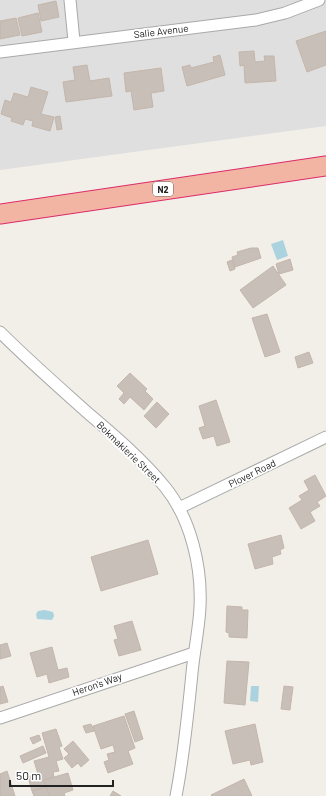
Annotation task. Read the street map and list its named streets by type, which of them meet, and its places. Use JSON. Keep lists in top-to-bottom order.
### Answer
{
  "streets": {
    "highway": ["N2"],
    "street": [
      "Salie Avenue",
      "Bokmakierie Street",
      "Plover Road",
      "Heron's Way"
    ]
  },
  "crossings": [
    ["Bokmakierie Street", "Plover Road"],
    ["Bokmakierie Street", "Heron's Way"]
  ],
  "scale_bar": "50 m"
}
